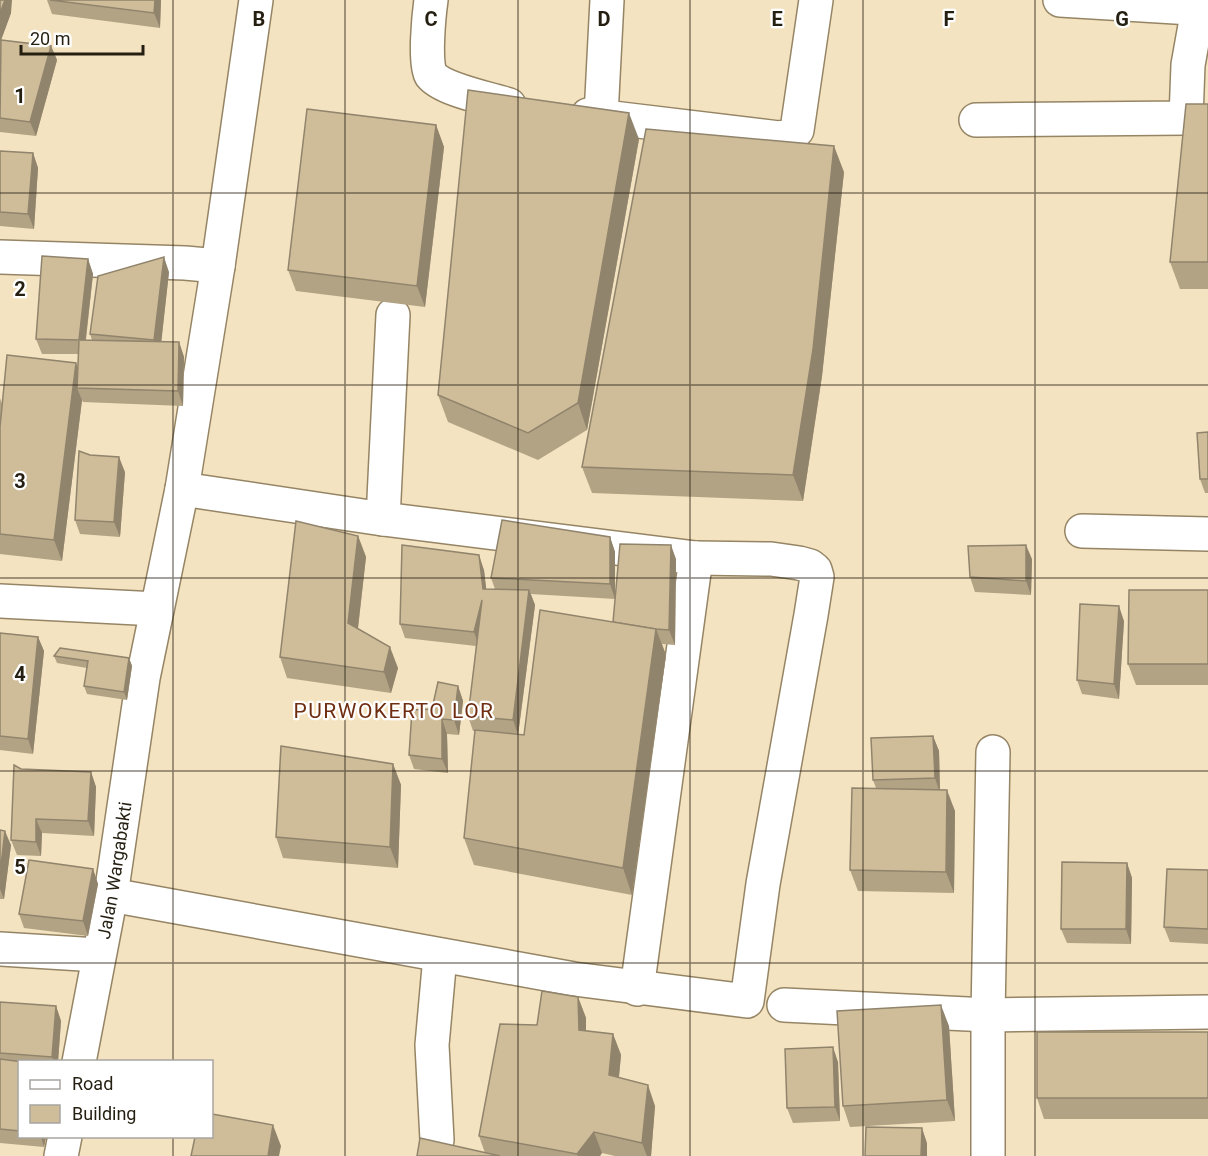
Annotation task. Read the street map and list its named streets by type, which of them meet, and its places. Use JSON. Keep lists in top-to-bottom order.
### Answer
{
  "streets": {
    "street": ["Jalan Wargabakti"]
  },
  "districts": ["PURWOKERTO LOR"],
  "legend": ["Road", "Building"],
  "scale_bar": "20 m",
  "grid": {
    "columns": [
      "B",
      "C",
      "D",
      "E",
      "F",
      "G"
    ],
    "rows": [
      "1",
      "2",
      "3",
      "4",
      "5"
    ]
  }
}
